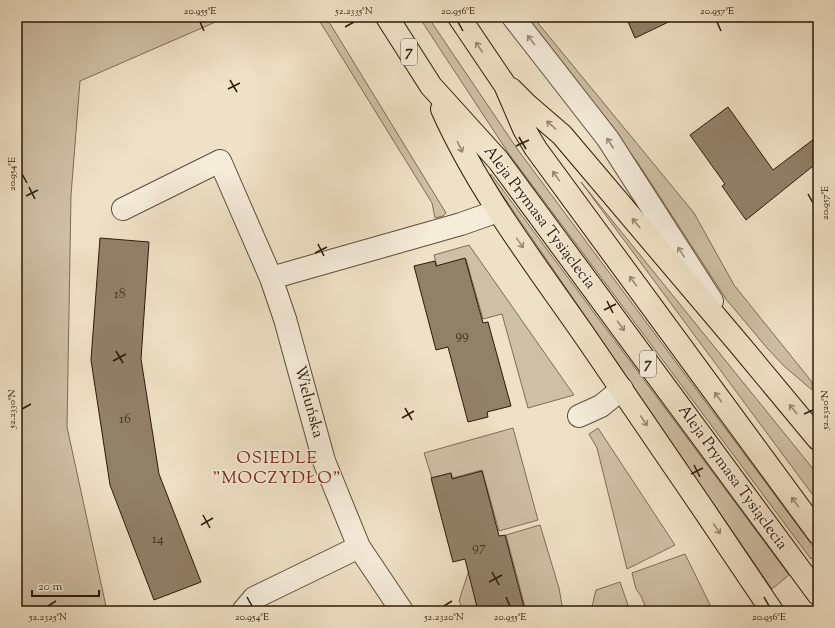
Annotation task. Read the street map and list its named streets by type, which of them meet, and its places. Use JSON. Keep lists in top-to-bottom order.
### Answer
{
  "streets": {
    "main road": ["7", "Aleja Prymasa Tysiąclecia"],
    "street": ["Wieluńska"]
  },
  "districts": ["OSIEDLE \"MOCZYDŁO\""],
  "house_numbers": [
    "18",
    "99",
    "16",
    "14",
    "97"
  ],
  "scale_bar": "20 m",
  "coordinates": [
    "20.955°E",
    "52.2335°N",
    "20.956°E",
    "20.957°E",
    "20.954°E",
    "52.2330°N",
    "52.2320°N",
    "52.2325°N"
  ]
}
